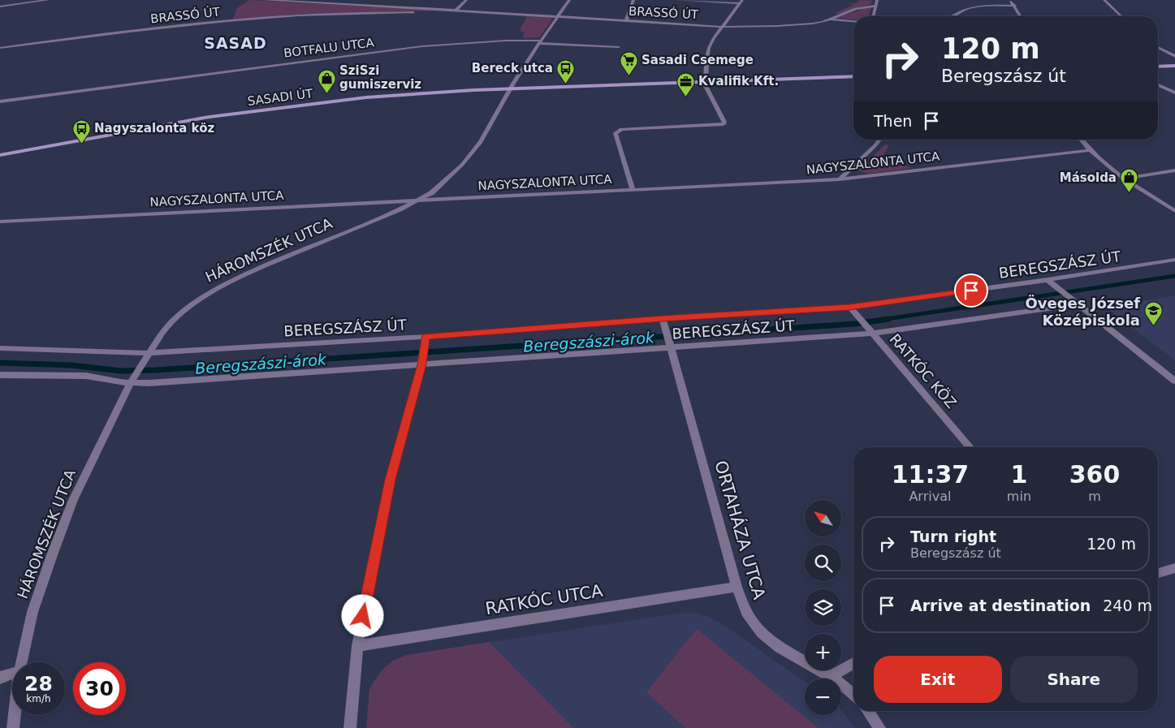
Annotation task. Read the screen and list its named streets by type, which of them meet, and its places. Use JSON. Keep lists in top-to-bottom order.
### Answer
{
  "streets": {
    "street": [
      "BRASSÓ ÚT",
      "BOTFALU UTCA",
      "SASADI ÚT",
      "NAGYSZALONTA UTCA",
      "HÁROMSZÉK UTCA",
      "BEREGSZÁSZ ÚT",
      "RATKÓC KÖZ",
      "ORTAHÁZA UTCA",
      "RATKÓC UTCA"
    ]
  },
  "crossings": [
    ["BRASSÓ ÚT", "HÁROMSZÉK UTCA"],
    ["BOTFALU UTCA", "HÁROMSZÉK UTCA"],
    ["SASADI ÚT", "HÁROMSZÉK UTCA"],
    ["NAGYSZALONTA UTCA", "HÁROMSZÉK UTCA"],
    ["HÁROMSZÉK UTCA", "BEREGSZÁSZ ÚT"],
    ["BEREGSZÁSZ ÚT", "RATKÓC KÖZ"],
    ["BEREGSZÁSZ ÚT", "ORTAHÁZA UTCA"],
    ["ORTAHÁZA UTCA", "RATKÓC UTCA"]
  ],
  "districts": ["SASAD"],
  "water": ["Beregszászi-árok"],
  "places": {
    "supermarket": ["Sasadi Csemege"],
    "bus stop": ["Bereck utca", "Nagyszalonta köz"],
    "shop": ["SziSzi gumiszerviz", "Másolda"],
    "office": ["Kvalifik Kft."],
    "school or university": ["Öveges József Középiskola"]
  },
  "north": "top left",
  "page": {
    "turn": ["120 m", "Beregszász út"],
    "then": "Then",
    "eta": [
      "11:37",
      "Arrival",
      "1",
      "min",
      "360",
      "m"
    ],
    "map_buttons": ["+", "−"],
    "list": [
      {
        "name": "Turn right",
        "note": "Beregszász út",
        "value": "120 m"
      },
      {
        "name": "Arrive at destination",
        "value": "240 m"
      }
    ],
    "buttons": ["Exit", "Share"],
    "speed": "28 km/h",
    "limit": "30"
  }
}
